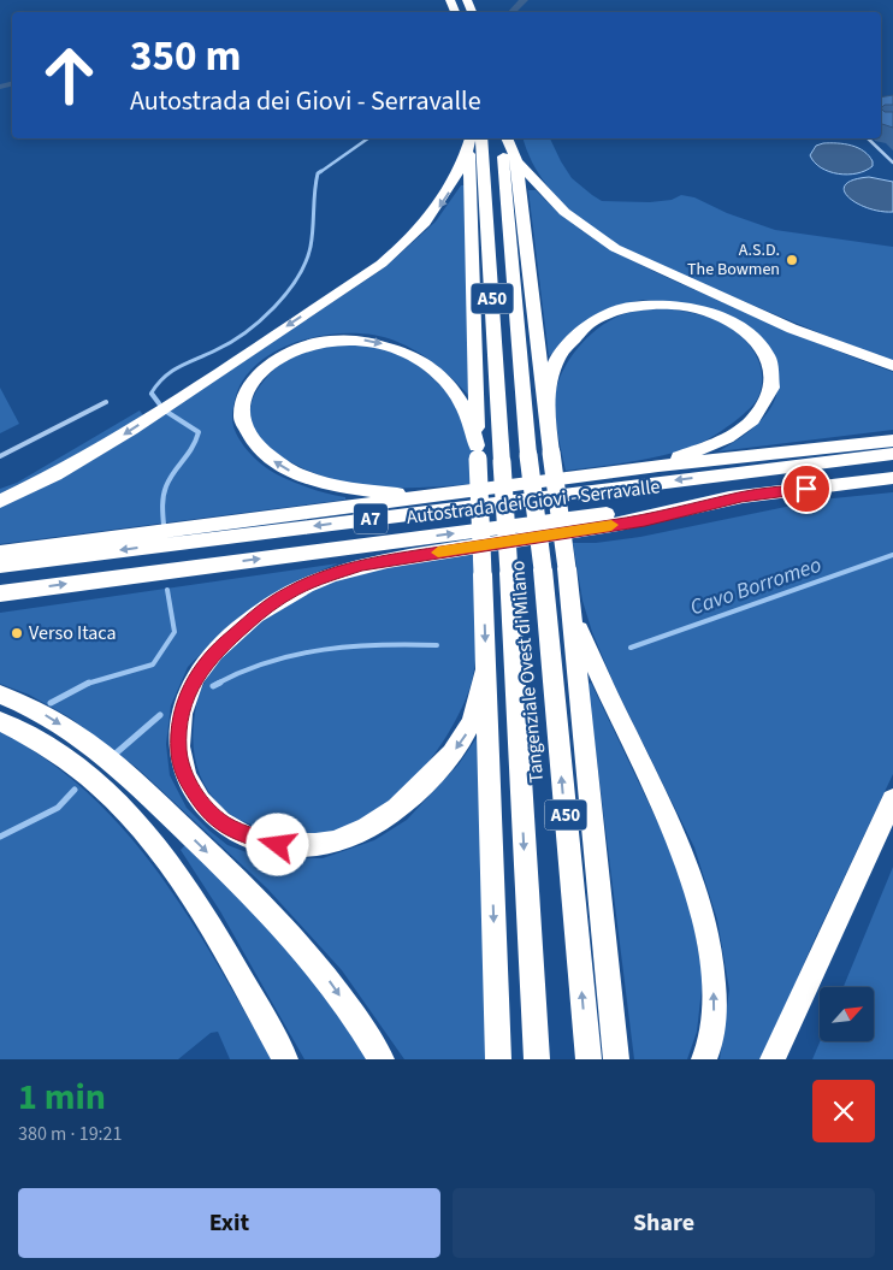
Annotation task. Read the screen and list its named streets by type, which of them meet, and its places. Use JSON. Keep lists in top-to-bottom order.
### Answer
{
  "streets": {
    "highway": [
      "A50",
      "Autostrada dei Giovi - Serravalle",
      "A7",
      "Tangenziale Ovest di Milano"
    ]
  },
  "water": ["Cavo Borromeo"],
  "places": ["A.S.D. The Bowmen", "Verso Itaca"],
  "north": "top right",
  "page": {
    "turn": ["350 m", "Autostrada dei Giovi - Serravalle"],
    "heading": ["1 min", "380 m · 19:21"],
    "buttons": ["Exit", "Share"]
  }
}
